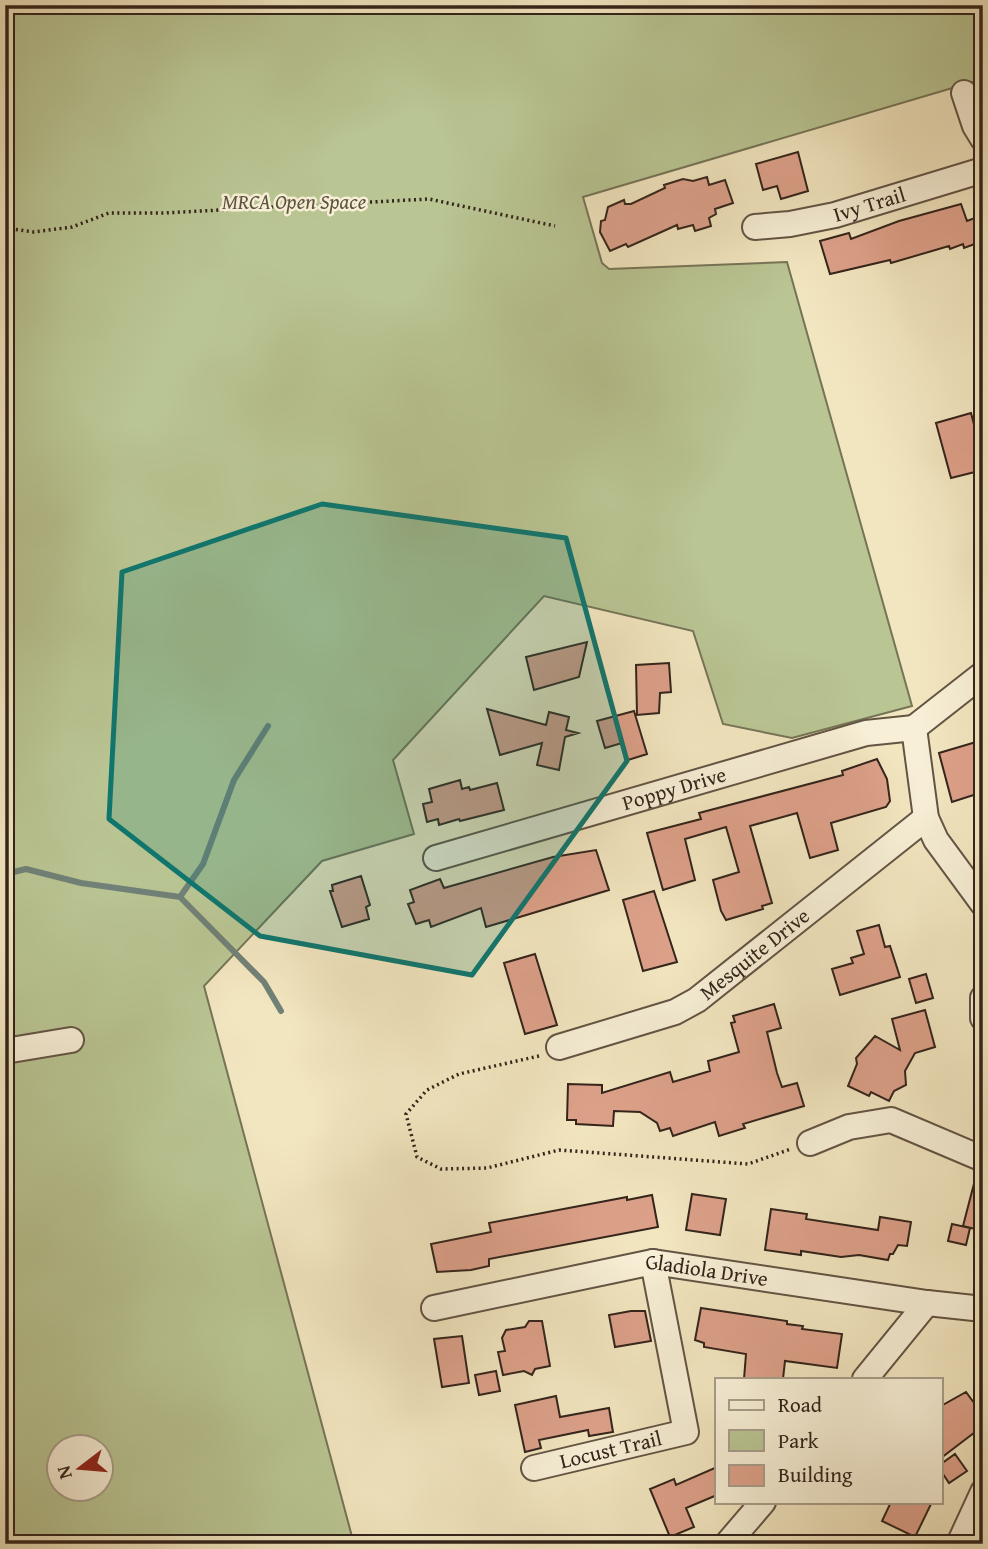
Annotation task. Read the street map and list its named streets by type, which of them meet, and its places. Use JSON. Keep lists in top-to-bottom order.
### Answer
{
  "streets": {
    "street": [
      "Ivy Trail",
      "Poppy Drive",
      "Mesquite Drive",
      "Gladiola Drive",
      "Locust Trail"
    ]
  },
  "crossings": [
    ["Gladiola Drive", "Locust Trail"]
  ],
  "parks": ["MRCA Open Space"],
  "legend": ["Road", "Park", "Building"],
  "north": "left"
}
